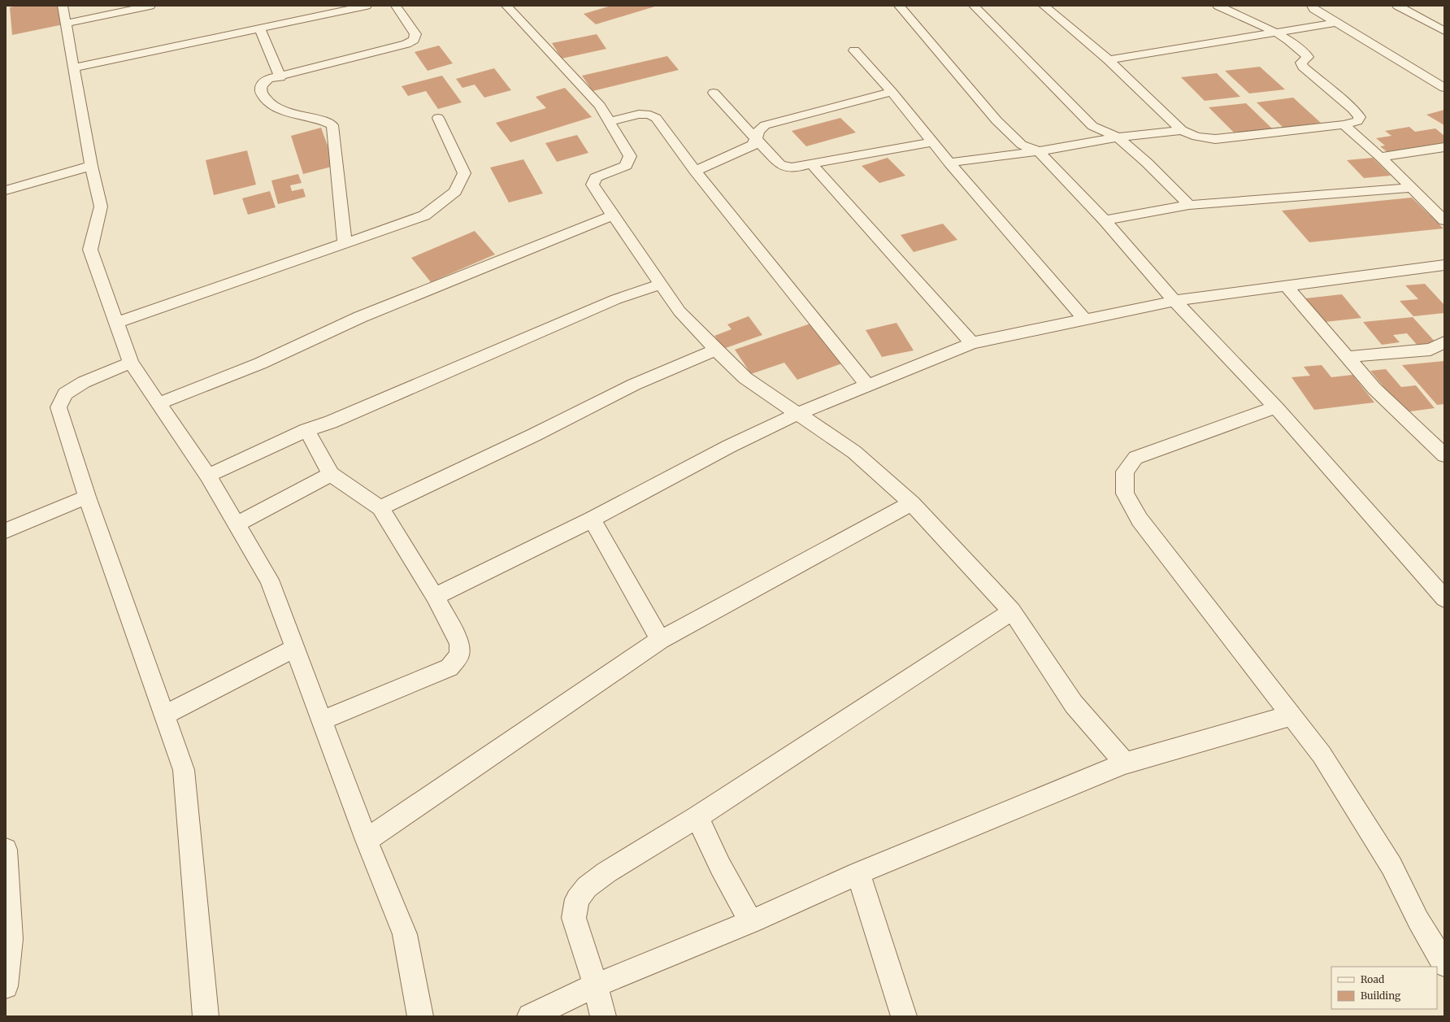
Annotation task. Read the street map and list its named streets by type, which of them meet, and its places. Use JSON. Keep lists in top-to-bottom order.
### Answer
{
  "legend": ["Road", "Building"]
}
